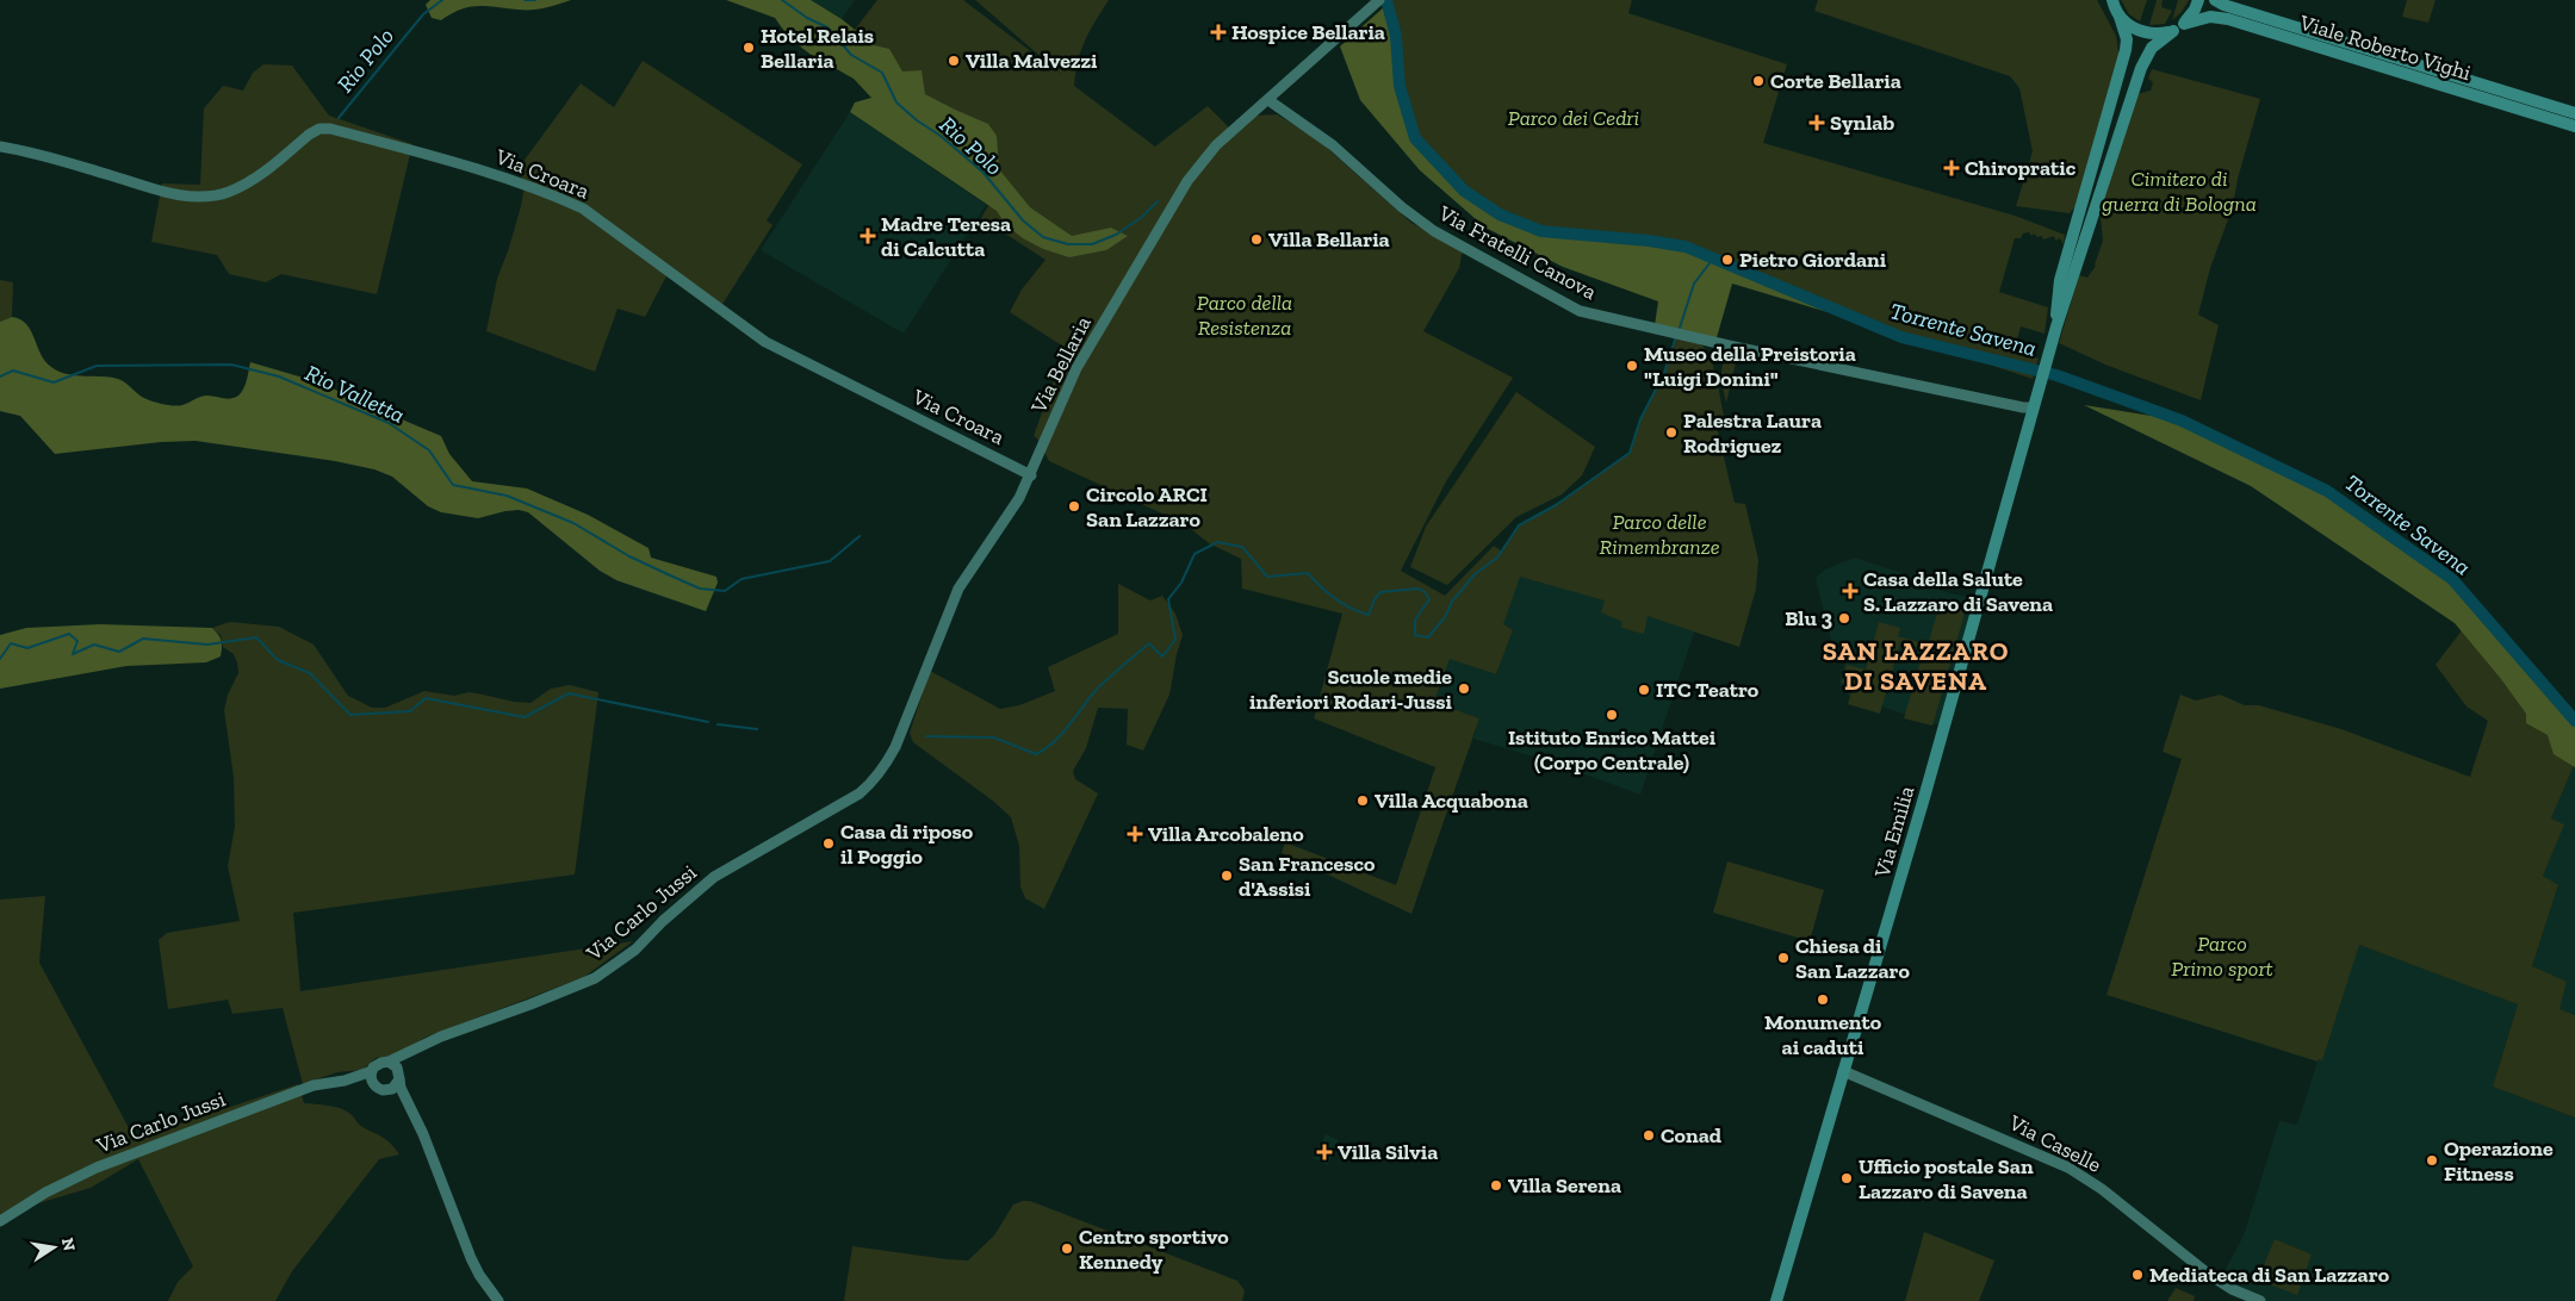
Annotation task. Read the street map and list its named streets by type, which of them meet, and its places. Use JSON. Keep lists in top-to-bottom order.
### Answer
{
  "streets": {
    "main road": ["Viale Roberto Vighi", "Via Emilia"],
    "street": [
      "Via Croara",
      "Via Fratelli Canova",
      "Via Bellaria",
      "Via Carlo Jussi",
      "Via Caselle"
    ]
  },
  "crossings": [
    ["Via Croara", "Via Bellaria"],
    ["Via Fratelli Canova", "Via Bellaria"],
    ["Via Fratelli Canova", "Via Emilia"],
    ["Via Bellaria", "Via Carlo Jussi"],
    ["Via Emilia", "Via Caselle"]
  ],
  "districts": ["SAN LAZZARO DI SAVENA"],
  "water": ["Rio Polo", "Torrente Savena", "Rio Valletta"],
  "parks": [
    "Parco dei Cedri",
    "Cimitero di guerra di Bologna",
    "Parco della Resistenza",
    "Parco delle Rimembranze",
    "Parco Primo sport"
  ],
  "places": {
    "health": [
      "Hospice Bellaria",
      "Synlab",
      "Chiropratic",
      "Madre Teresa di Calcutta",
      "Casa della Salute S. Lazzaro di Savena",
      "Villa Arcobaleno",
      "Villa Silvia"
    ],
    "other": [
      "Hotel Relais Bellaria",
      "Villa Malvezzi",
      "Corte Bellaria",
      "Villa Bellaria",
      "Pietro Giordani",
      "Museo della Preistoria \"Luigi Donini\"",
      "Palestra Laura Rodriguez",
      "Circolo ARCI San Lazzaro",
      "Blu 3",
      "Scuole medie inferiori Rodari-Jussi",
      "ITC Teatro",
      "Istituto Enrico Mattei (Corpo Centrale)",
      "Villa Acquabona",
      "Casa di riposo il Poggio",
      "San Francesco d'Assisi",
      "Chiesa di San Lazzaro",
      "Monumento ai caduti",
      "Conad",
      "Operazione Fitness",
      "Ufficio postale San Lazzaro di Savena",
      "Villa Serena",
      "Centro sportivo Kennedy",
      "Mediateca di San Lazzaro"
    ]
  },
  "north": "right"
}
